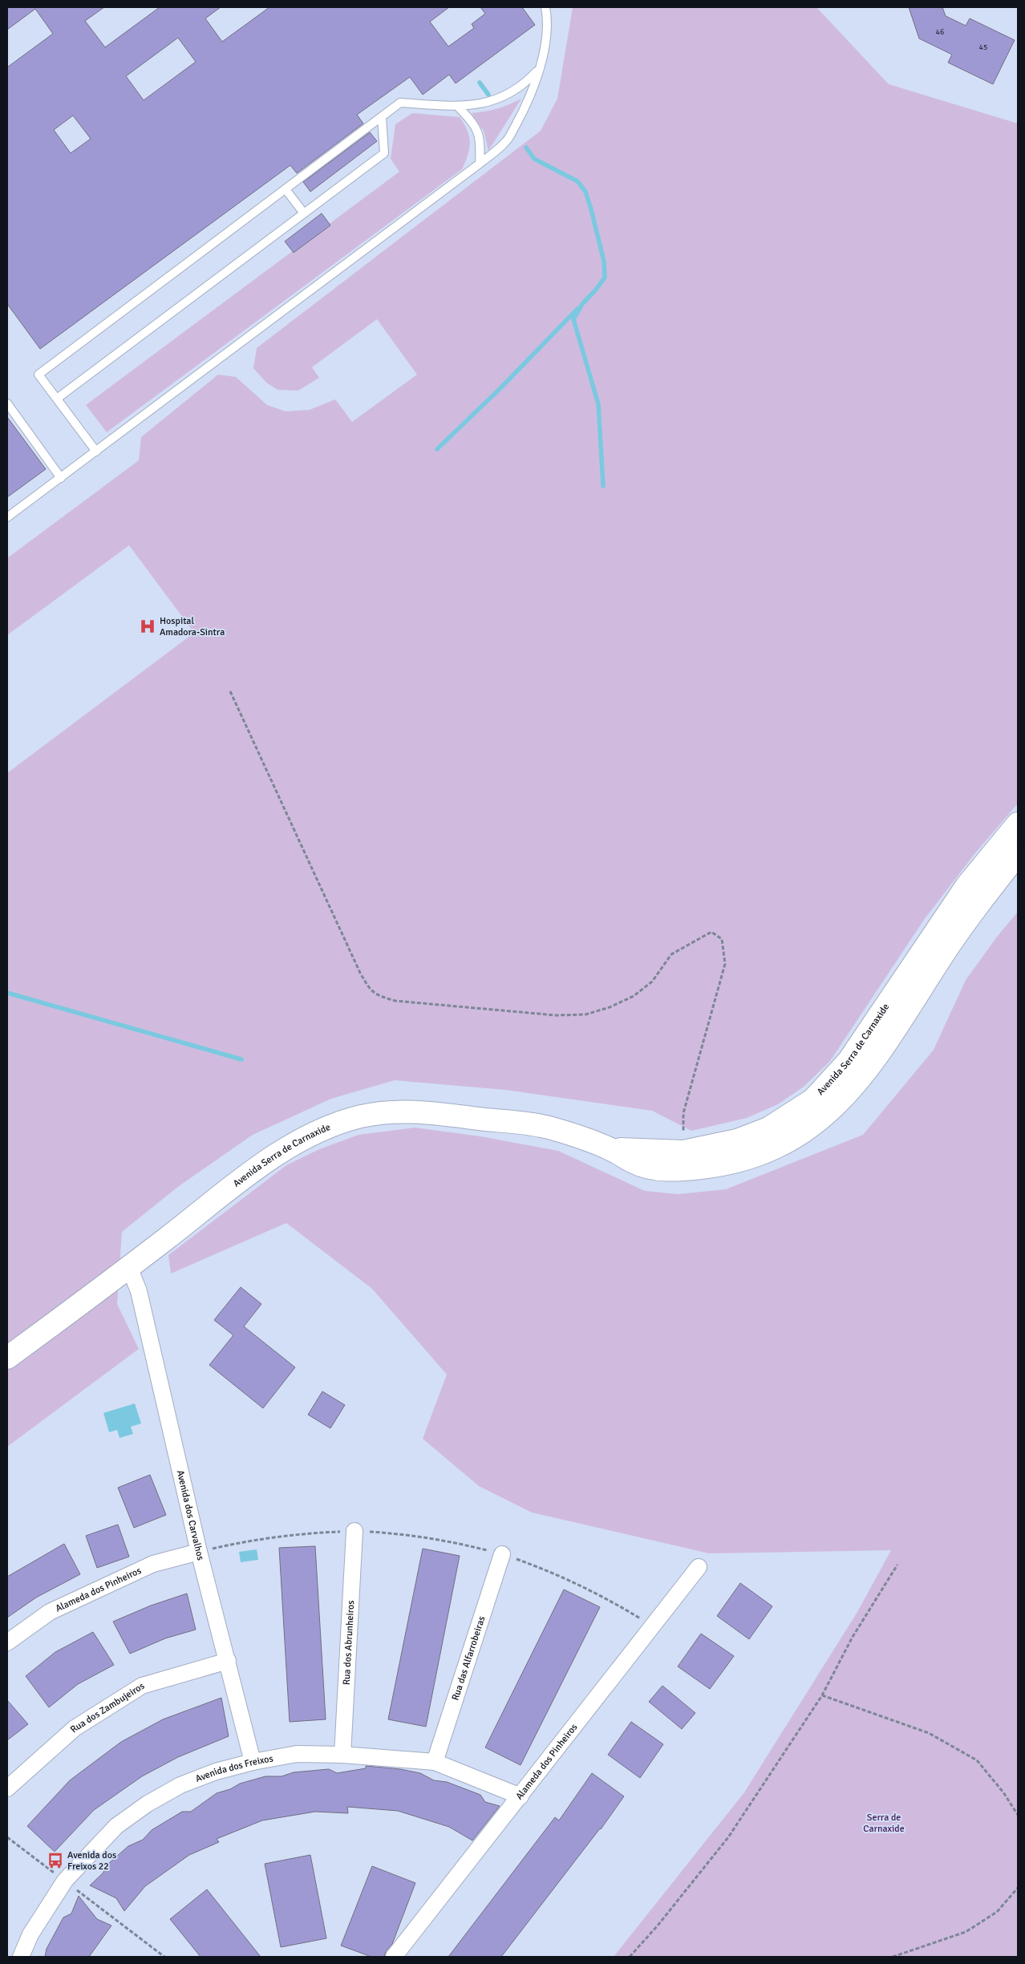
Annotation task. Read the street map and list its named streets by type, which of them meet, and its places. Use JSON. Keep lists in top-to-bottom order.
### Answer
{
  "streets": {
    "street": [
      "Avenida Serra de Carnaxide",
      "Avenida dos Carvalhos",
      "Alameda dos Pinheiros",
      "Rua dos Abrunheiros",
      "Rua das Alfarrobeiras",
      "Rua dos Zambujeiros",
      "Avenida dos Freixos"
    ]
  },
  "crossings": [
    ["Avenida Serra de Carnaxide", "Avenida dos Carvalhos"],
    ["Avenida dos Carvalhos", "Alameda dos Pinheiros"],
    ["Avenida dos Carvalhos", "Rua dos Zambujeiros"],
    ["Avenida dos Carvalhos", "Avenida dos Freixos"],
    ["Alameda dos Pinheiros", "Avenida dos Freixos"],
    ["Rua dos Abrunheiros", "Avenida dos Freixos"],
    ["Rua das Alfarrobeiras", "Avenida dos Freixos"]
  ],
  "parks": ["Serra de Carnaxide"],
  "places": {
    "hospital": ["Hospital Amadora-Sintra"],
    "bus stop": ["Avenida dos Freixos 22"]
  },
  "house_numbers": ["46", "45"]
}
